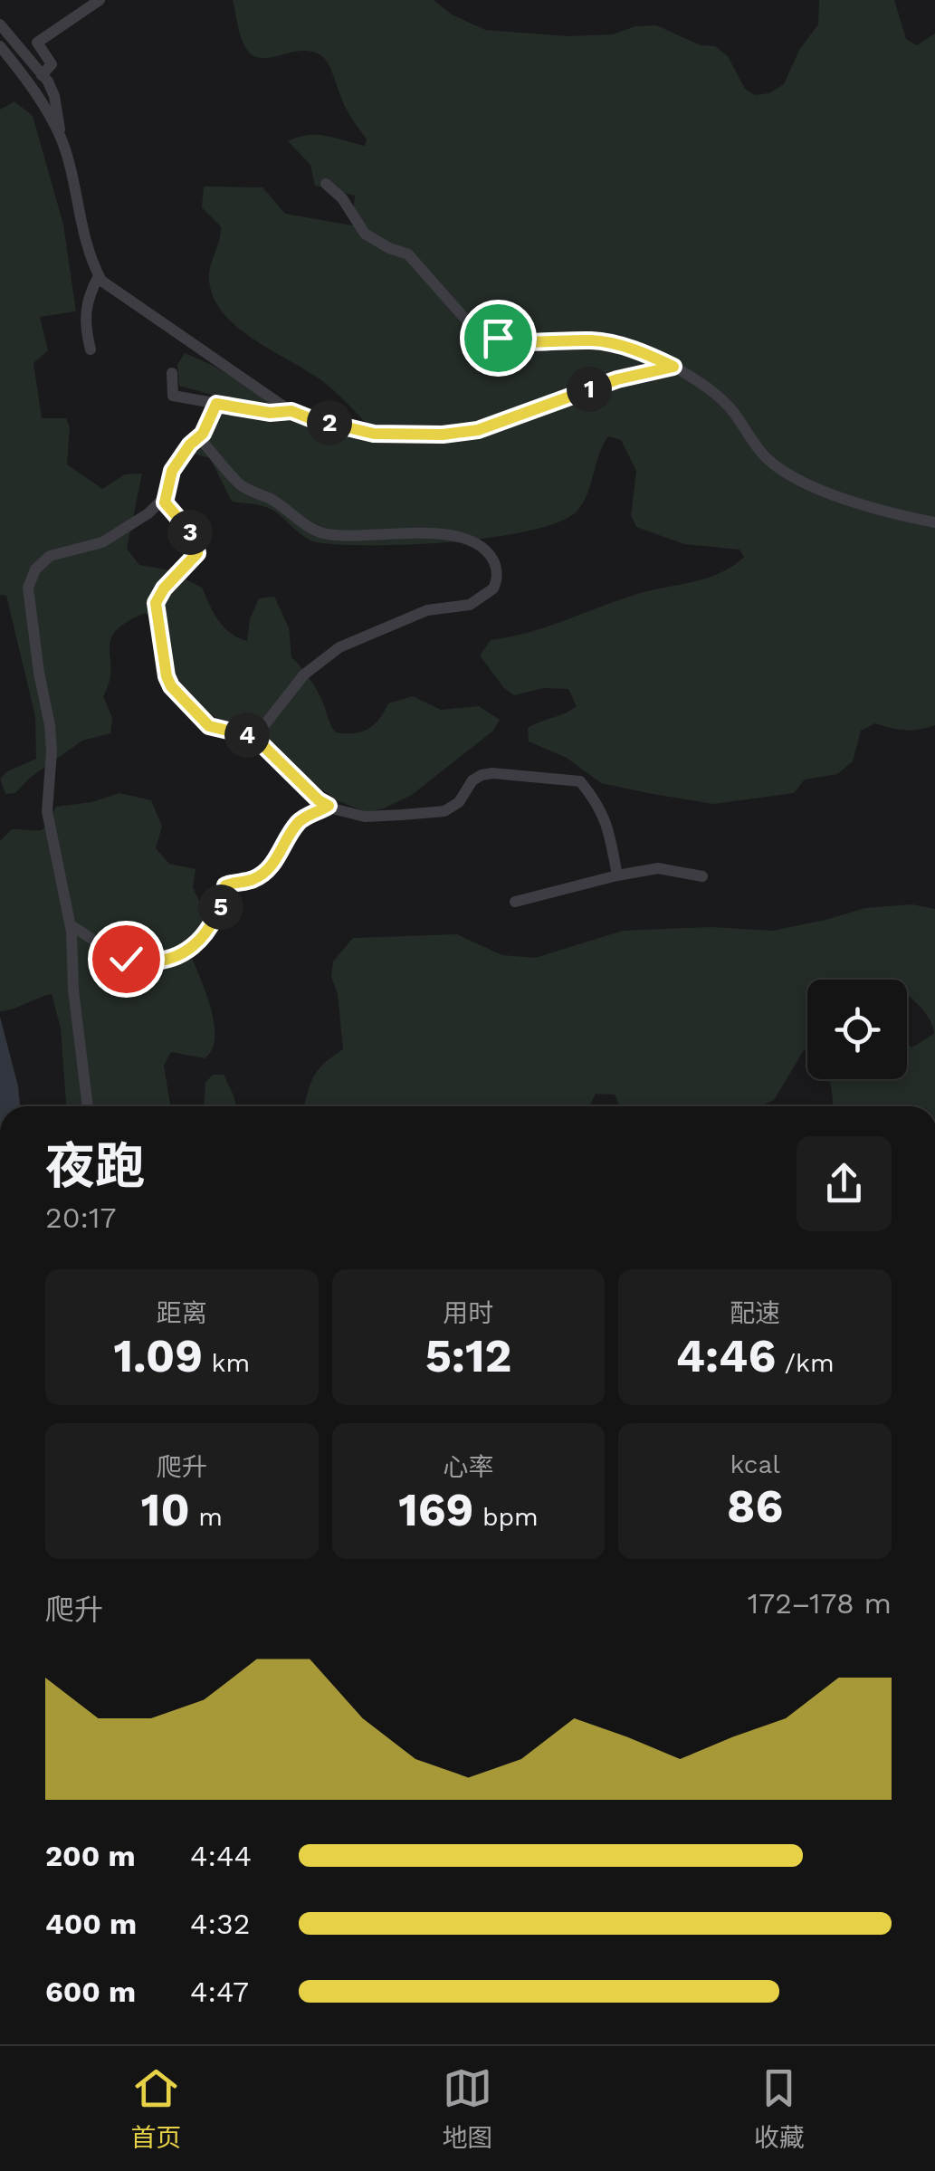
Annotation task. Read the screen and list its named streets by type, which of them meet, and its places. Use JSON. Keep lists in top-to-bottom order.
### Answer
{
  "page": {
    "pins": [
      "1",
      "2",
      "3",
      "4",
      "5"
    ],
    "heading": ["夜跑", "20:17"],
    "stats": [
      ["距离", "1.09 km"],
      ["用时", "5:12"],
      ["配速", "4:46 /km"],
      ["爬升", "10 m"],
      ["心率", "169 bpm"],
      ["kcal", "86"]
    ],
    "chart": ["爬升", "172–178 m"],
    "list": [
      {
        "name": "200 m",
        "note": "4:44"
      },
      {
        "name": "400 m",
        "note": "4:32"
      },
      {
        "name": "600 m",
        "note": "4:47"
      }
    ],
    "tabs": ["首页", "地图", "收藏"]
  }
}
